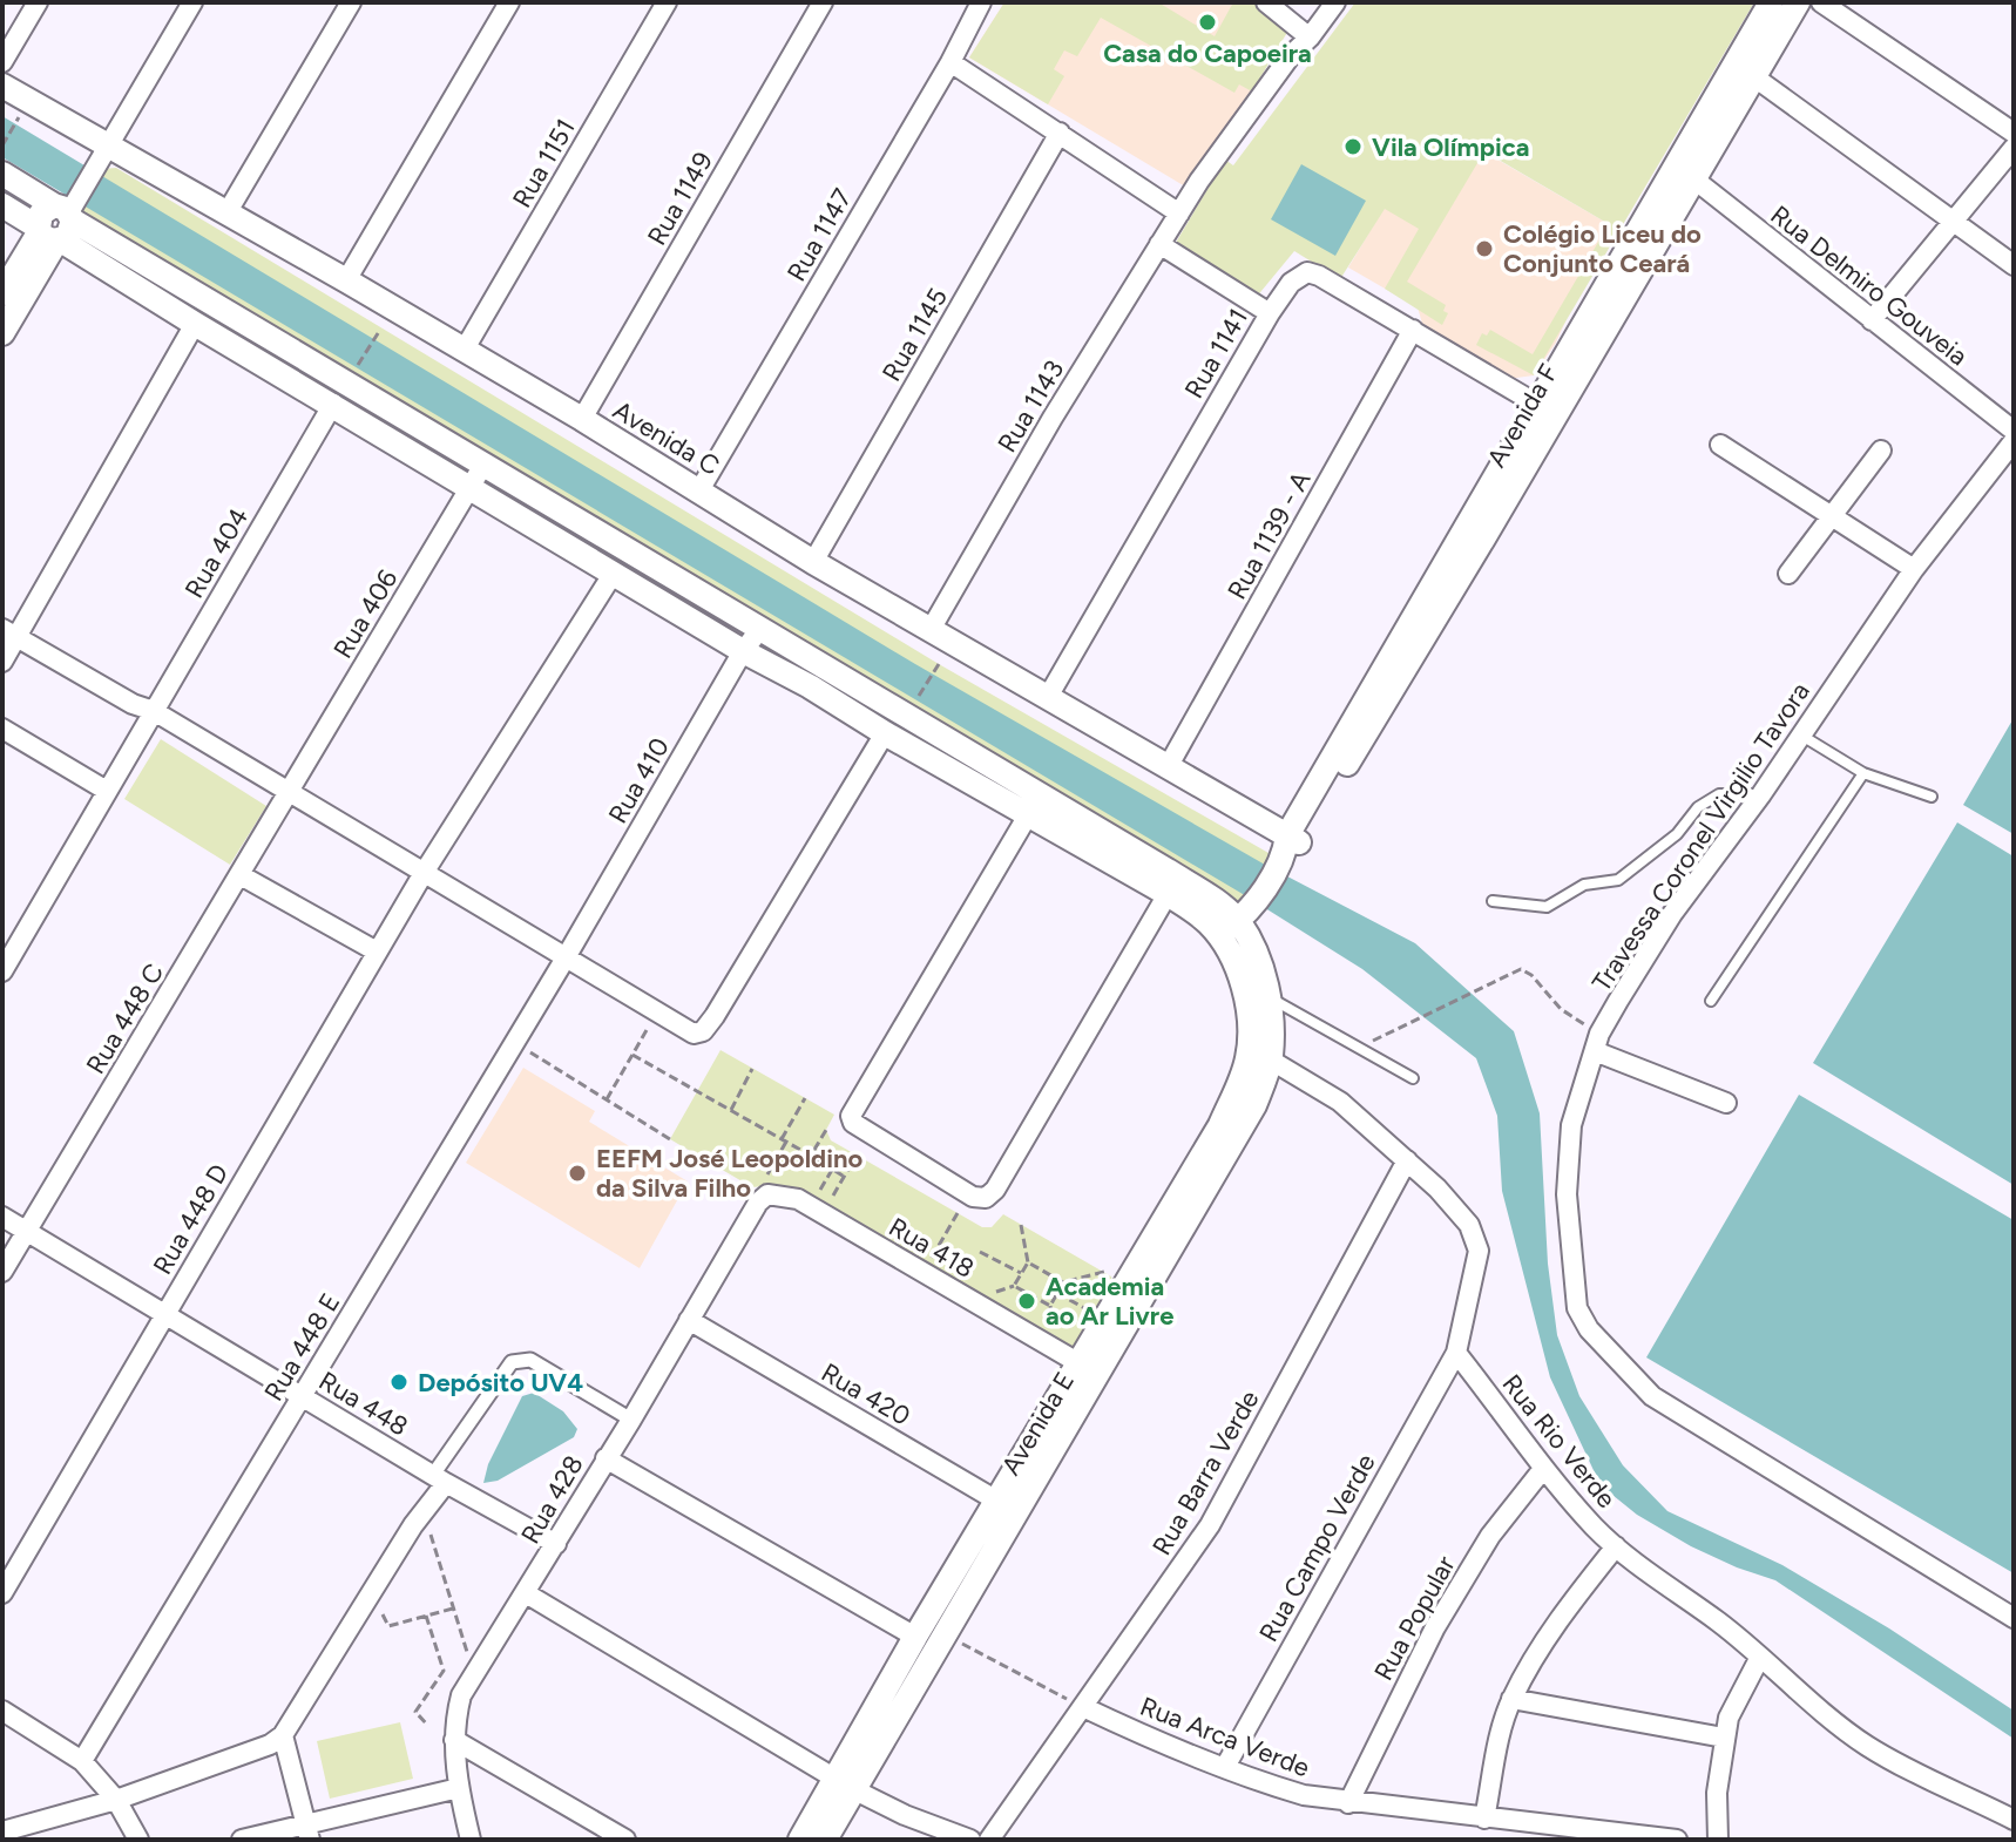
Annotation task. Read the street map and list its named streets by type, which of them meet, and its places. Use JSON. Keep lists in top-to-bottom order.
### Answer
{
  "streets": {
    "street": [
      "Rua 1151",
      "Rua 1149",
      "Rua 1147",
      "Rua Delmiro Gouveia",
      "Rua 1145",
      "Rua 1141",
      "Rua 1143",
      "Avenida F",
      "Avenida C",
      "Rua 1139 - A",
      "Rua 404",
      "Rua 406",
      "Rua 410",
      "Travessa Coronel Virgilio Tavora",
      "Rua 448 C",
      "Rua 448 D",
      "Rua 418",
      "Rua 448 E",
      "Rua 420",
      "Rua 448",
      "Avenida E",
      "Rua Rio Verde",
      "Rua Barra Verde",
      "Rua 428",
      "Rua Campo Verde",
      "Rua Popular",
      "Rua Arca Verde"
    ]
  },
  "crossings": [
    ["Rua 1151", "Avenida C"],
    ["Rua 1149", "Avenida C"],
    ["Rua 1147", "Avenida C"],
    ["Rua Delmiro Gouveia", "Avenida F"],
    ["Rua 1145", "Avenida C"],
    ["Rua 1141", "Avenida F"],
    ["Rua 1141", "Avenida C"],
    ["Rua 1141", "Rua 1139 - A"],
    ["Rua 1143", "Avenida C"],
    ["Avenida F", "Avenida C"],
    ["Avenida F", "Avenida E"],
    ["Avenida C", "Rua 1139 - A"],
    ["Rua 406", "Rua 448 C"],
    ["Rua 410", "Rua 448 E"],
    ["Rua 448 C", "Rua 448"],
    ["Rua 448 D", "Rua 448"],
    ["Rua 418", "Avenida E"],
    ["Rua 418", "Rua 428"],
    ["Rua 448 E", "Rua 448"],
    ["Rua 420", "Avenida E"],
    ["Rua 420", "Rua 428"],
    ["Rua 448", "Rua 428"],
    ["Rua Rio Verde", "Rua Campo Verde"],
    ["Rua Rio Verde", "Rua Popular"],
    ["Rua Barra Verde", "Rua Arca Verde"],
    ["Rua Campo Verde", "Rua Arca Verde"],
    ["Rua Popular", "Rua Arca Verde"]
  ],
  "places": [
    "Casa do Capoeira",
    "Vila Olímpica",
    "Colégio Liceu do Conjunto Ceará",
    "EEFM José Leopoldino da Silva Filho",
    "Academia ao Ar Livre",
    "Depósito UV4"
  ]
}
